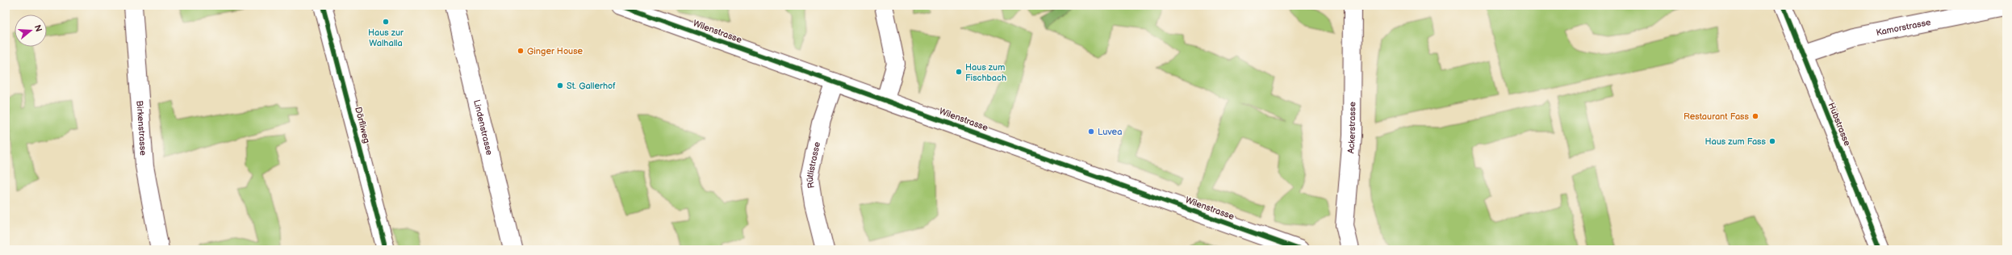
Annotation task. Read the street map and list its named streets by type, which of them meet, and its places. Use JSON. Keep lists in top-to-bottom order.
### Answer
{
  "streets": {
    "street": [
      "Kamorstrasse",
      "Wilenstrasse",
      "Hubstrasse",
      "Dörfliweg",
      "Lindenstrasse",
      "Ackerstrasse",
      "Birkenstrasse",
      "Rütlistrasse"
    ]
  },
  "crossings": [
    ["Kamorstrasse", "Hubstrasse"],
    ["Wilenstrasse", "Rütlistrasse"]
  ],
  "places": [
    "Haus zur Walhalla",
    "Ginger House",
    "Haus zum Fischbach",
    "St. Gallerhof",
    "Restaurant Fass",
    "Luvea",
    "Haus zum Fass"
  ],
  "north": "right"
}
